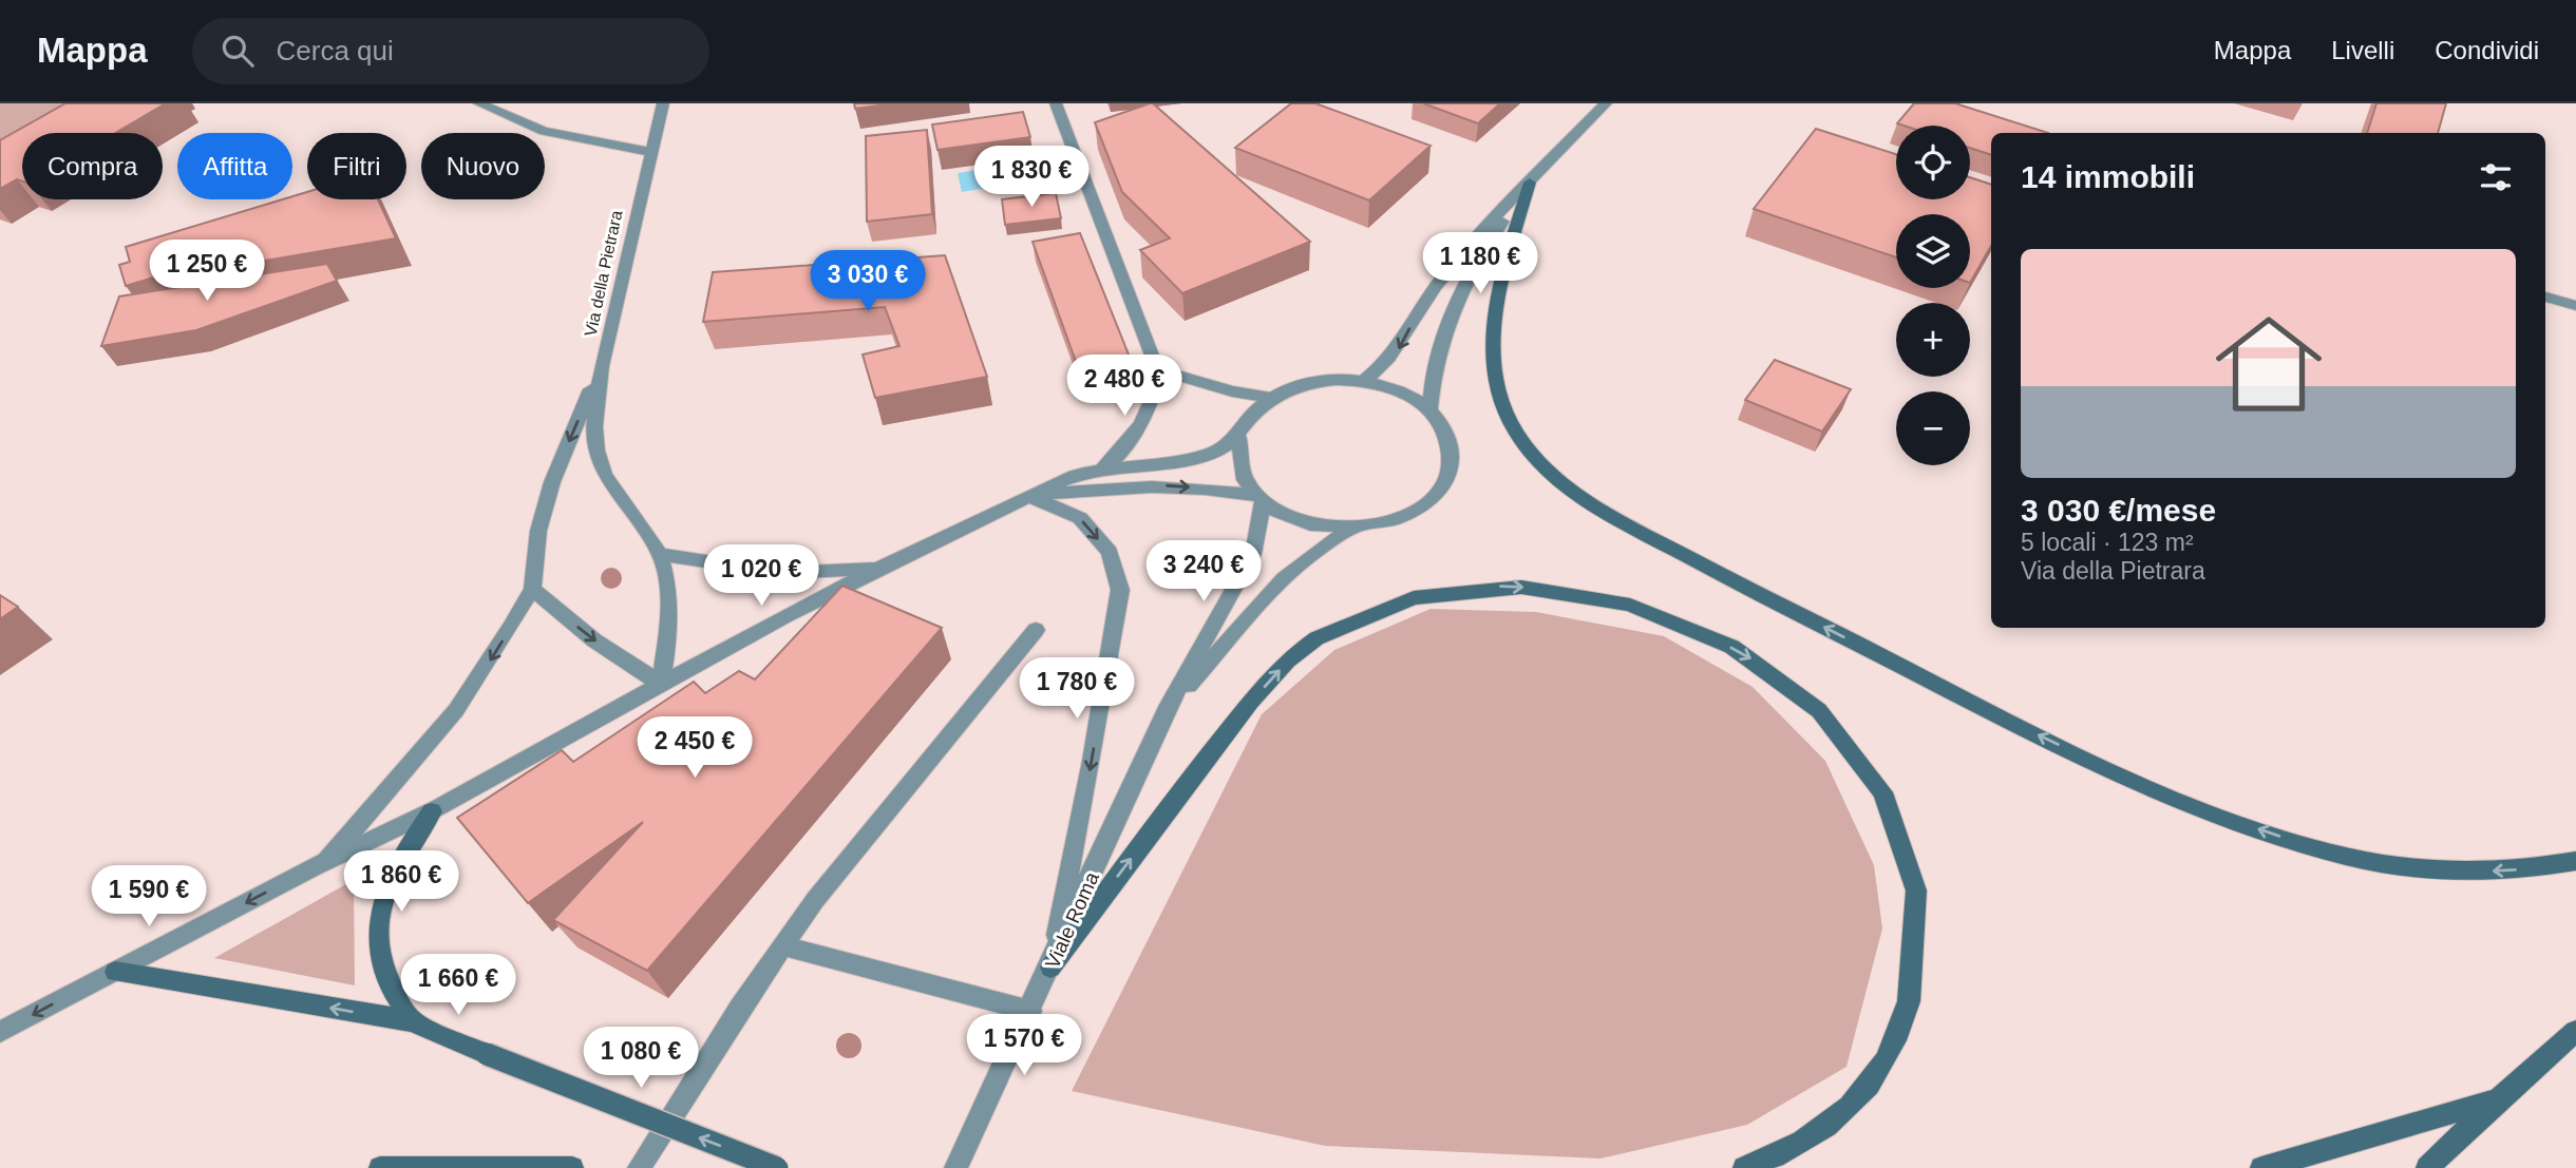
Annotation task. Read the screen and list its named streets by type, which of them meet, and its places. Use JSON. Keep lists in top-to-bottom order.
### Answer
{
  "streets": {
    "street": ["Via della Pietrara", "Viale Roma"]
  },
  "page": {
    "header": "Mappa",
    "search": "Cerca qui",
    "nav": ["Mappa", "Livelli", "Condividi"],
    "map_buttons": ["+", "−"],
    "chip": [
      "Compra",
      "Affitta",
      "Filtri",
      "Nuovo"
    ],
    "heading": "14 immobili",
    "price": [
      "1 830 €",
      "1 180 €",
      "1 250 €",
      "3 030 €",
      "2 480 €",
      "3 240 €",
      "1 020 €",
      "1 780 €",
      "2 450 €",
      "1 860 €",
      "1 590 €",
      "1 660 €",
      "1 570 €",
      "1 080 €"
    ],
    "list": [
      {
        "name": "3 030 €/mese",
        "note": "5 locali · 123 m² · Via della Pietrara"
      }
    ]
  }
}
